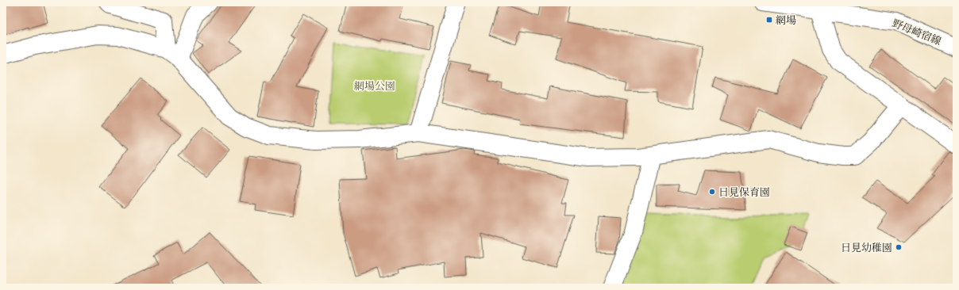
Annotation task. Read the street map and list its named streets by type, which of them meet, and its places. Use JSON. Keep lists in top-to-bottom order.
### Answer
{
  "streets": {
    "street": ["野母崎宿線"]
  },
  "parks": ["網場公園"],
  "places": {
    "transit": ["網場"],
    "other": ["日見保育園", "日見幼稚園"]
  }
}
